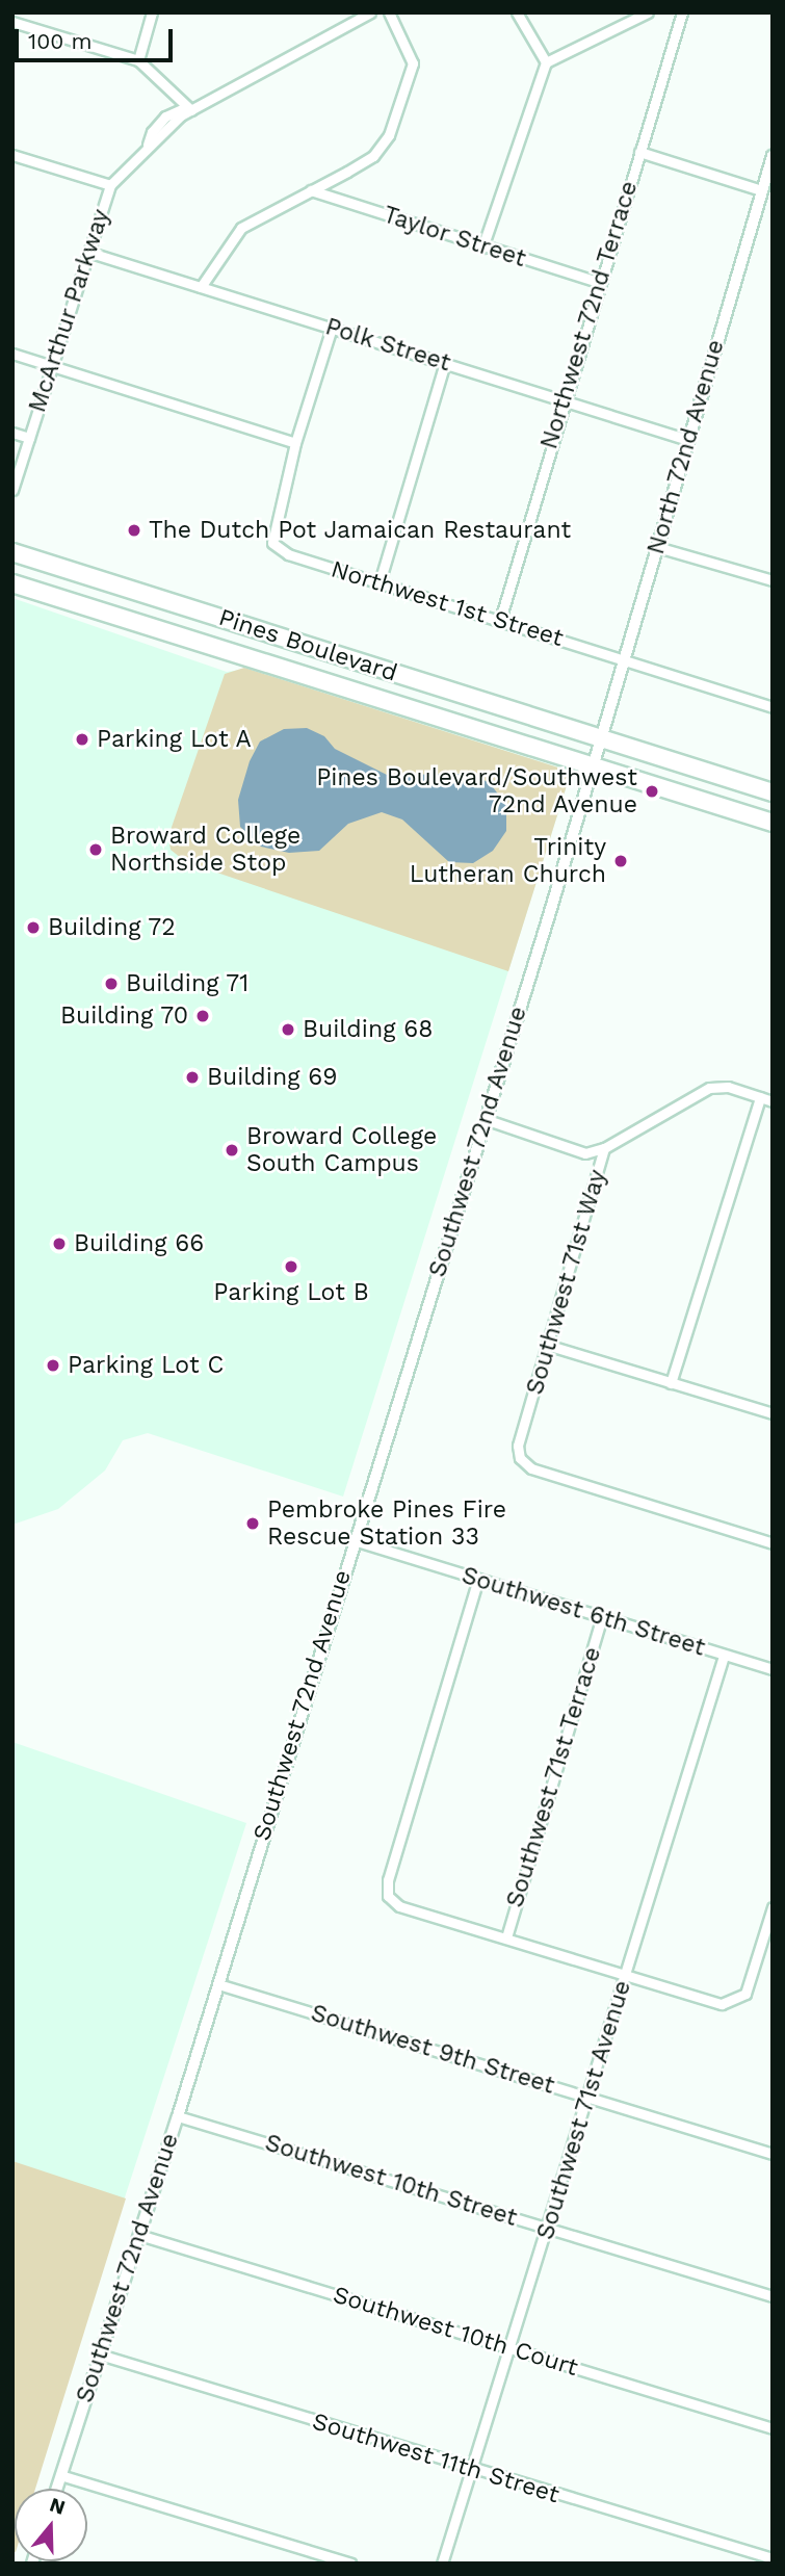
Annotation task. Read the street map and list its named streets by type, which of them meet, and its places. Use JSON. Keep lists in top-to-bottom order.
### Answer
{
  "streets": {
    "highway": ["Pines Boulevard"],
    "street": [
      "Taylor Street",
      "McArthur Parkway",
      "Northwest 72nd Terrace",
      "Polk Street",
      "North 72nd Avenue",
      "Northwest 1st Street",
      "Southwest 72nd Avenue",
      "Southwest 71st Way",
      "Southwest 6th Street",
      "Southwest 71st Terrace",
      "Southwest 9th Street",
      "Southwest 71st Avenue",
      "Southwest 10th Street",
      "Southwest 10th Court",
      "Southwest 11th Street"
    ]
  },
  "crossings": [
    ["Taylor Street", "Northwest 72nd Terrace"],
    ["McArthur Parkway", "Polk Street"],
    ["Northwest 72nd Terrace", "Polk Street"],
    ["Northwest 72nd Terrace", "Northwest 1st Street"],
    ["Polk Street", "North 72nd Avenue"],
    ["North 72nd Avenue", "Northwest 1st Street"],
    ["North 72nd Avenue", "Pines Boulevard"],
    ["North 72nd Avenue", "Southwest 72nd Avenue"],
    ["Pines Boulevard", "Southwest 72nd Avenue"],
    ["Southwest 72nd Avenue", "Southwest 6th Street"],
    ["Southwest 72nd Avenue", "Southwest 9th Street"],
    ["Southwest 72nd Avenue", "Southwest 10th Street"],
    ["Southwest 72nd Avenue", "Southwest 10th Court"],
    ["Southwest 72nd Avenue", "Southwest 11th Street"],
    ["Southwest 6th Street", "Southwest 71st Terrace"],
    ["Southwest 6th Street", "Southwest 71st Avenue"],
    ["Southwest 9th Street", "Southwest 71st Avenue"],
    ["Southwest 71st Avenue", "Southwest 10th Street"],
    ["Southwest 71st Avenue", "Southwest 10th Court"],
    ["Southwest 71st Avenue", "Southwest 11th Street"]
  ],
  "places": [
    "The Dutch Pot Jamaican Restaurant",
    "Parking Lot A",
    "Pines Boulevard/Southwest 72nd Avenue",
    "Broward College Northside Stop",
    "Trinity Lutheran Church",
    "Building 72",
    "Building 71",
    "Building 70",
    "Building 68",
    "Building 69",
    "Broward College South Campus",
    "Building 66",
    "Parking Lot B",
    "Parking Lot C",
    "Pembroke Pines Fire Rescue Station 33"
  ],
  "scale_bar": "100 m",
  "north": "top"
}
